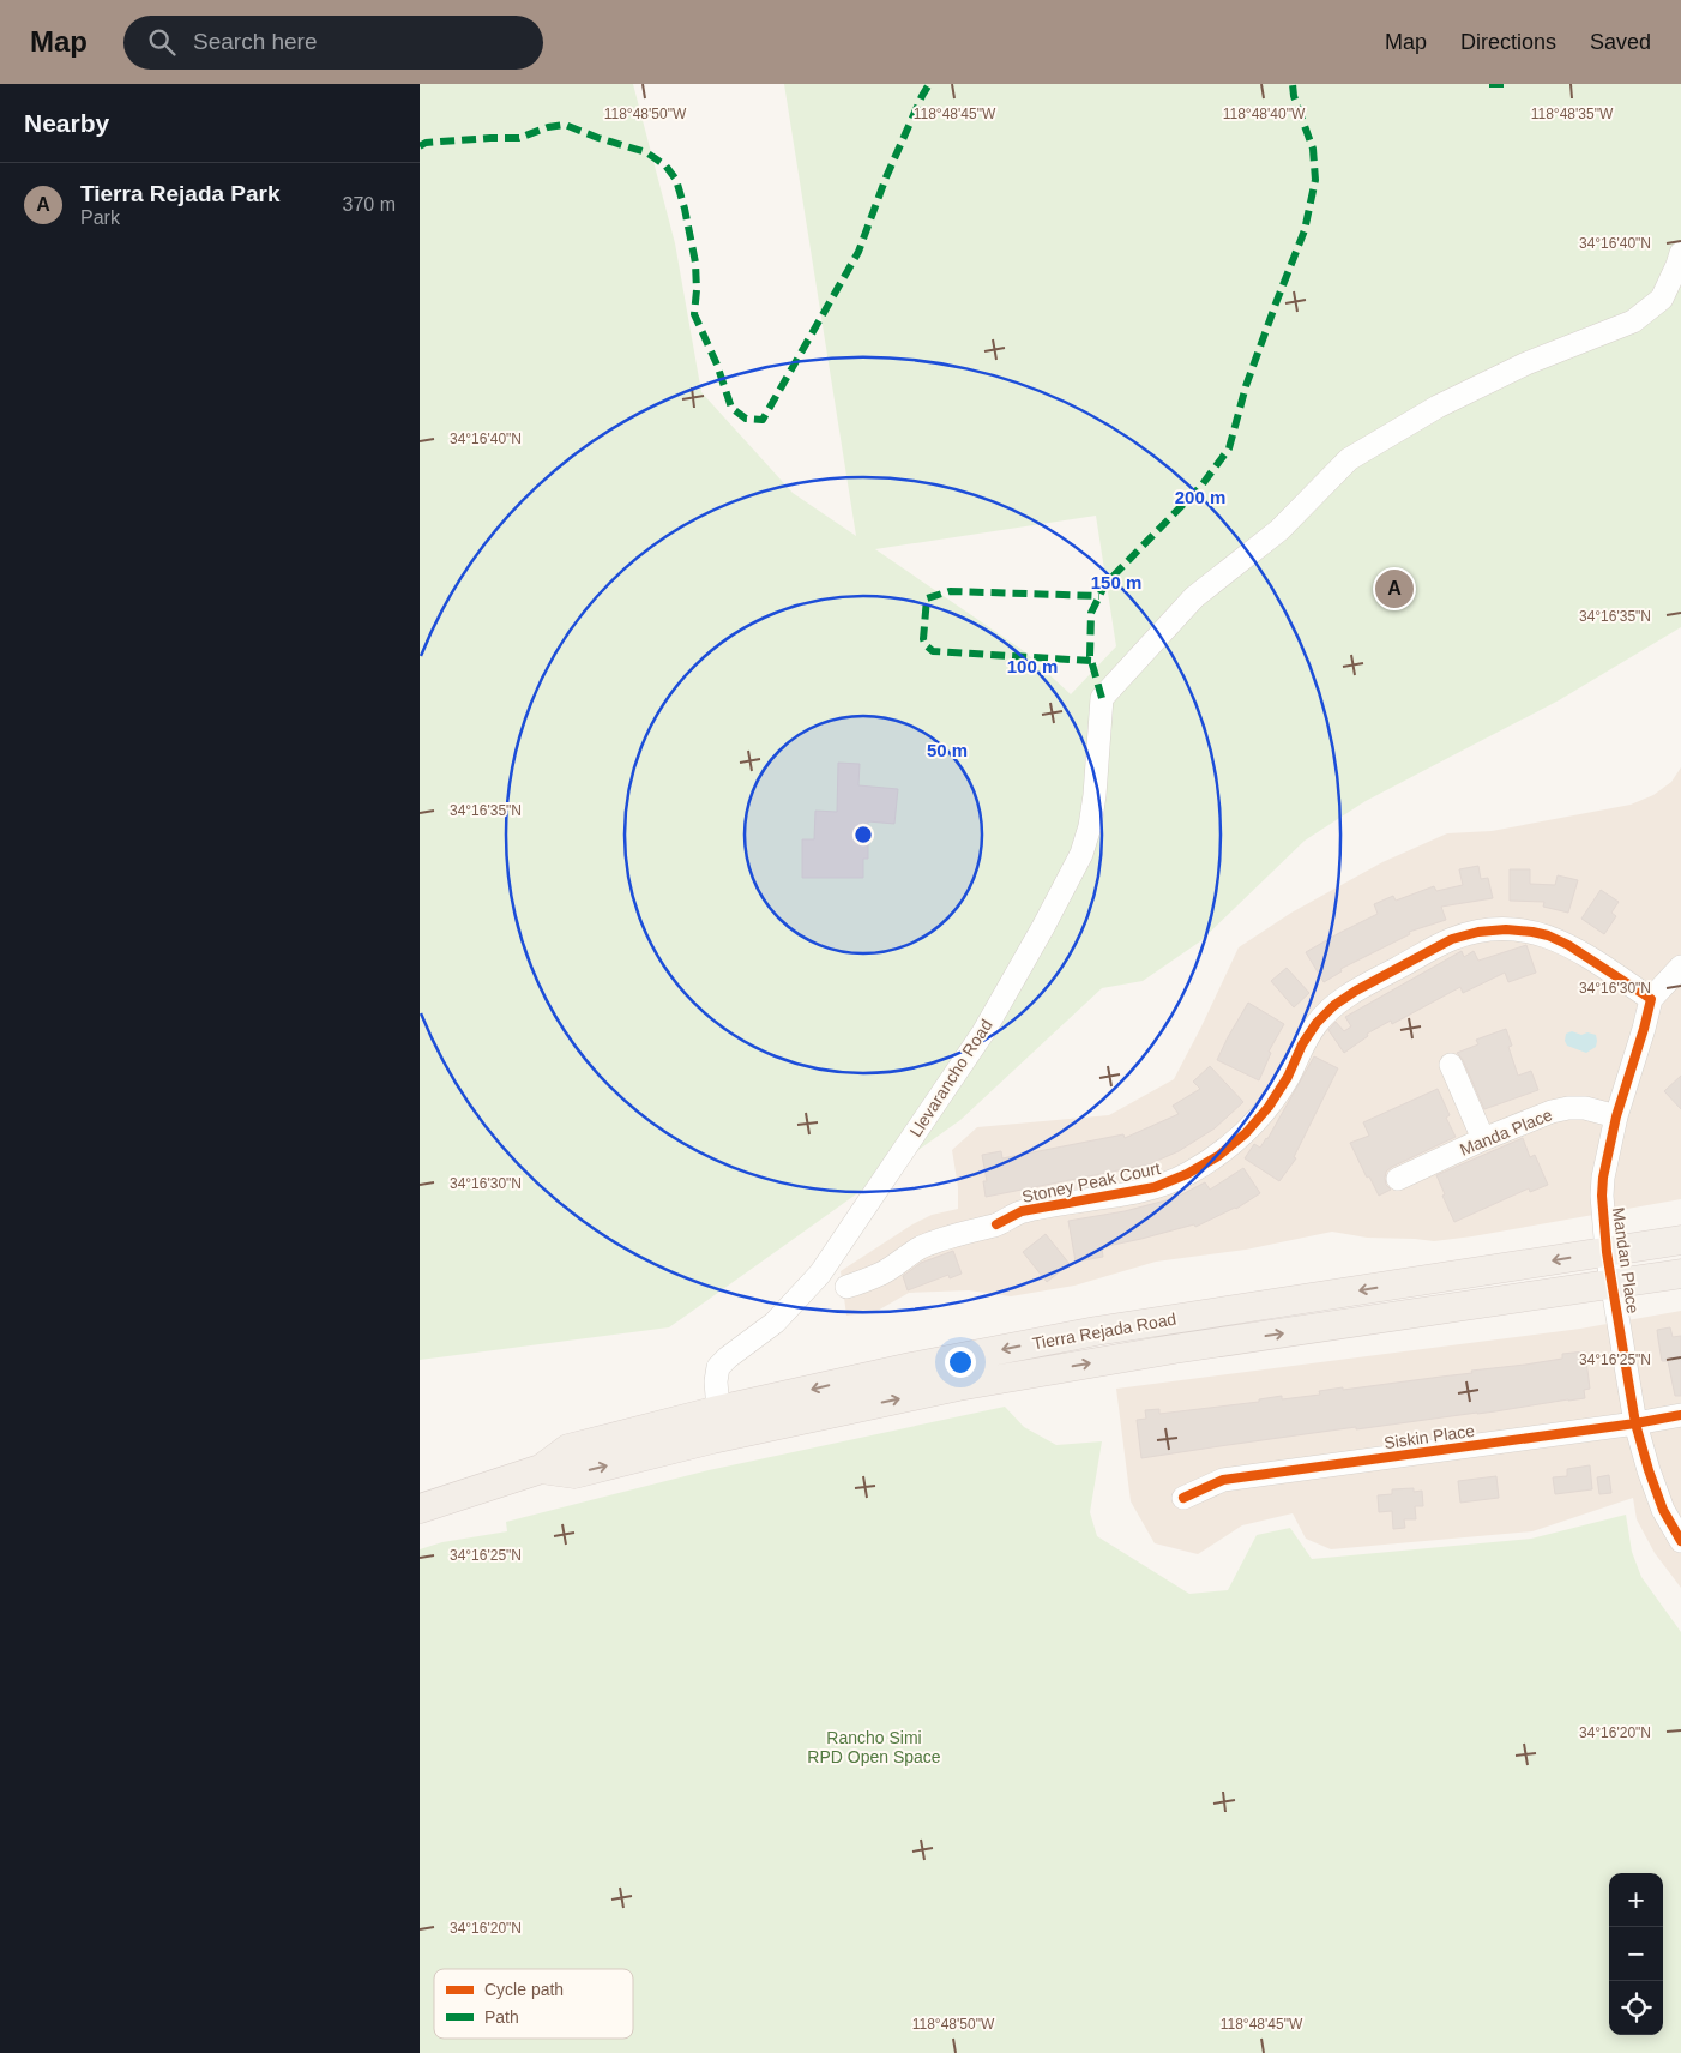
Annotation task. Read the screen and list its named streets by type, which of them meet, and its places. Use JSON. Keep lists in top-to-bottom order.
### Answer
{
  "streets": {
    "main road": ["Tierra Rejada Road"],
    "street": [
      "Llevarancho Road",
      "Manda Place",
      "Stoney Peak Court",
      "Mandan Place",
      "Siskin Place"
    ]
  },
  "crossings": [
    ["Llevarancho Road", "Tierra Rejada Road"],
    ["Manda Place", "Mandan Place"],
    ["Stoney Peak Court", "Mandan Place"],
    ["Mandan Place", "Tierra Rejada Road"],
    ["Mandan Place", "Siskin Place"]
  ],
  "parks": ["Rancho Simi RPD Open Space"],
  "legend": ["Cycle path", "Path"],
  "page": {
    "header": "Map",
    "search": "Search here",
    "nav": ["Map", "Directions", "Saved"],
    "heading": "Nearby",
    "list": [
      {
        "mark": "A",
        "name": "Tierra Rejada Park",
        "note": "Park",
        "value": "370 m"
      }
    ],
    "pins": "A",
    "map_buttons": ["+", "−"]
  },
  "coordinates": [
    "118°48'35\"W",
    "118°48'50\"W",
    "118°48'45\"W",
    "118°48'40\"W",
    "34°16'40\"N",
    "34°16'35\"N",
    "34°16'30\"N",
    "34°16'25\"N",
    "34°16'20\"N"
  ],
  "rings": [
    "200 m",
    "150 m",
    "100 m",
    "50 m"
  ]
}
